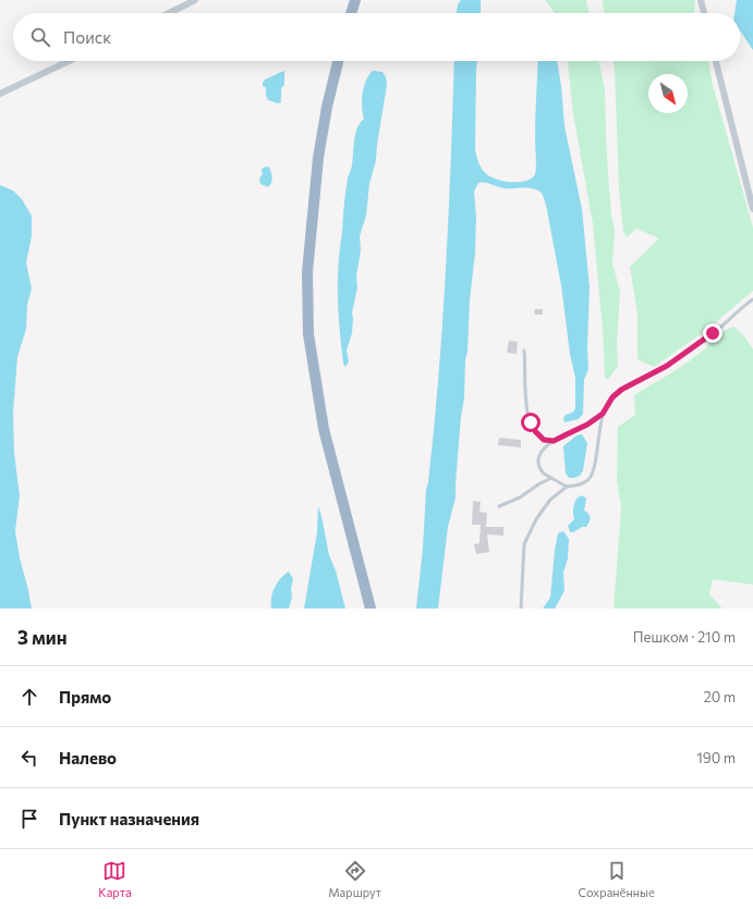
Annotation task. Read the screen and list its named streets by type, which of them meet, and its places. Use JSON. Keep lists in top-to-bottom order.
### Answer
{
  "north": "bottom right",
  "page": {
    "search": "Поиск",
    "heading": ["3 мин", "Пешком · 210 m"],
    "list": [
      ["Прямо", "20 m"],
      ["Налево", "190 m"],
      "Пункт назначения"
    ],
    "nav": ["Карта", "Маршрут", "Сохранённые"]
  }
}
